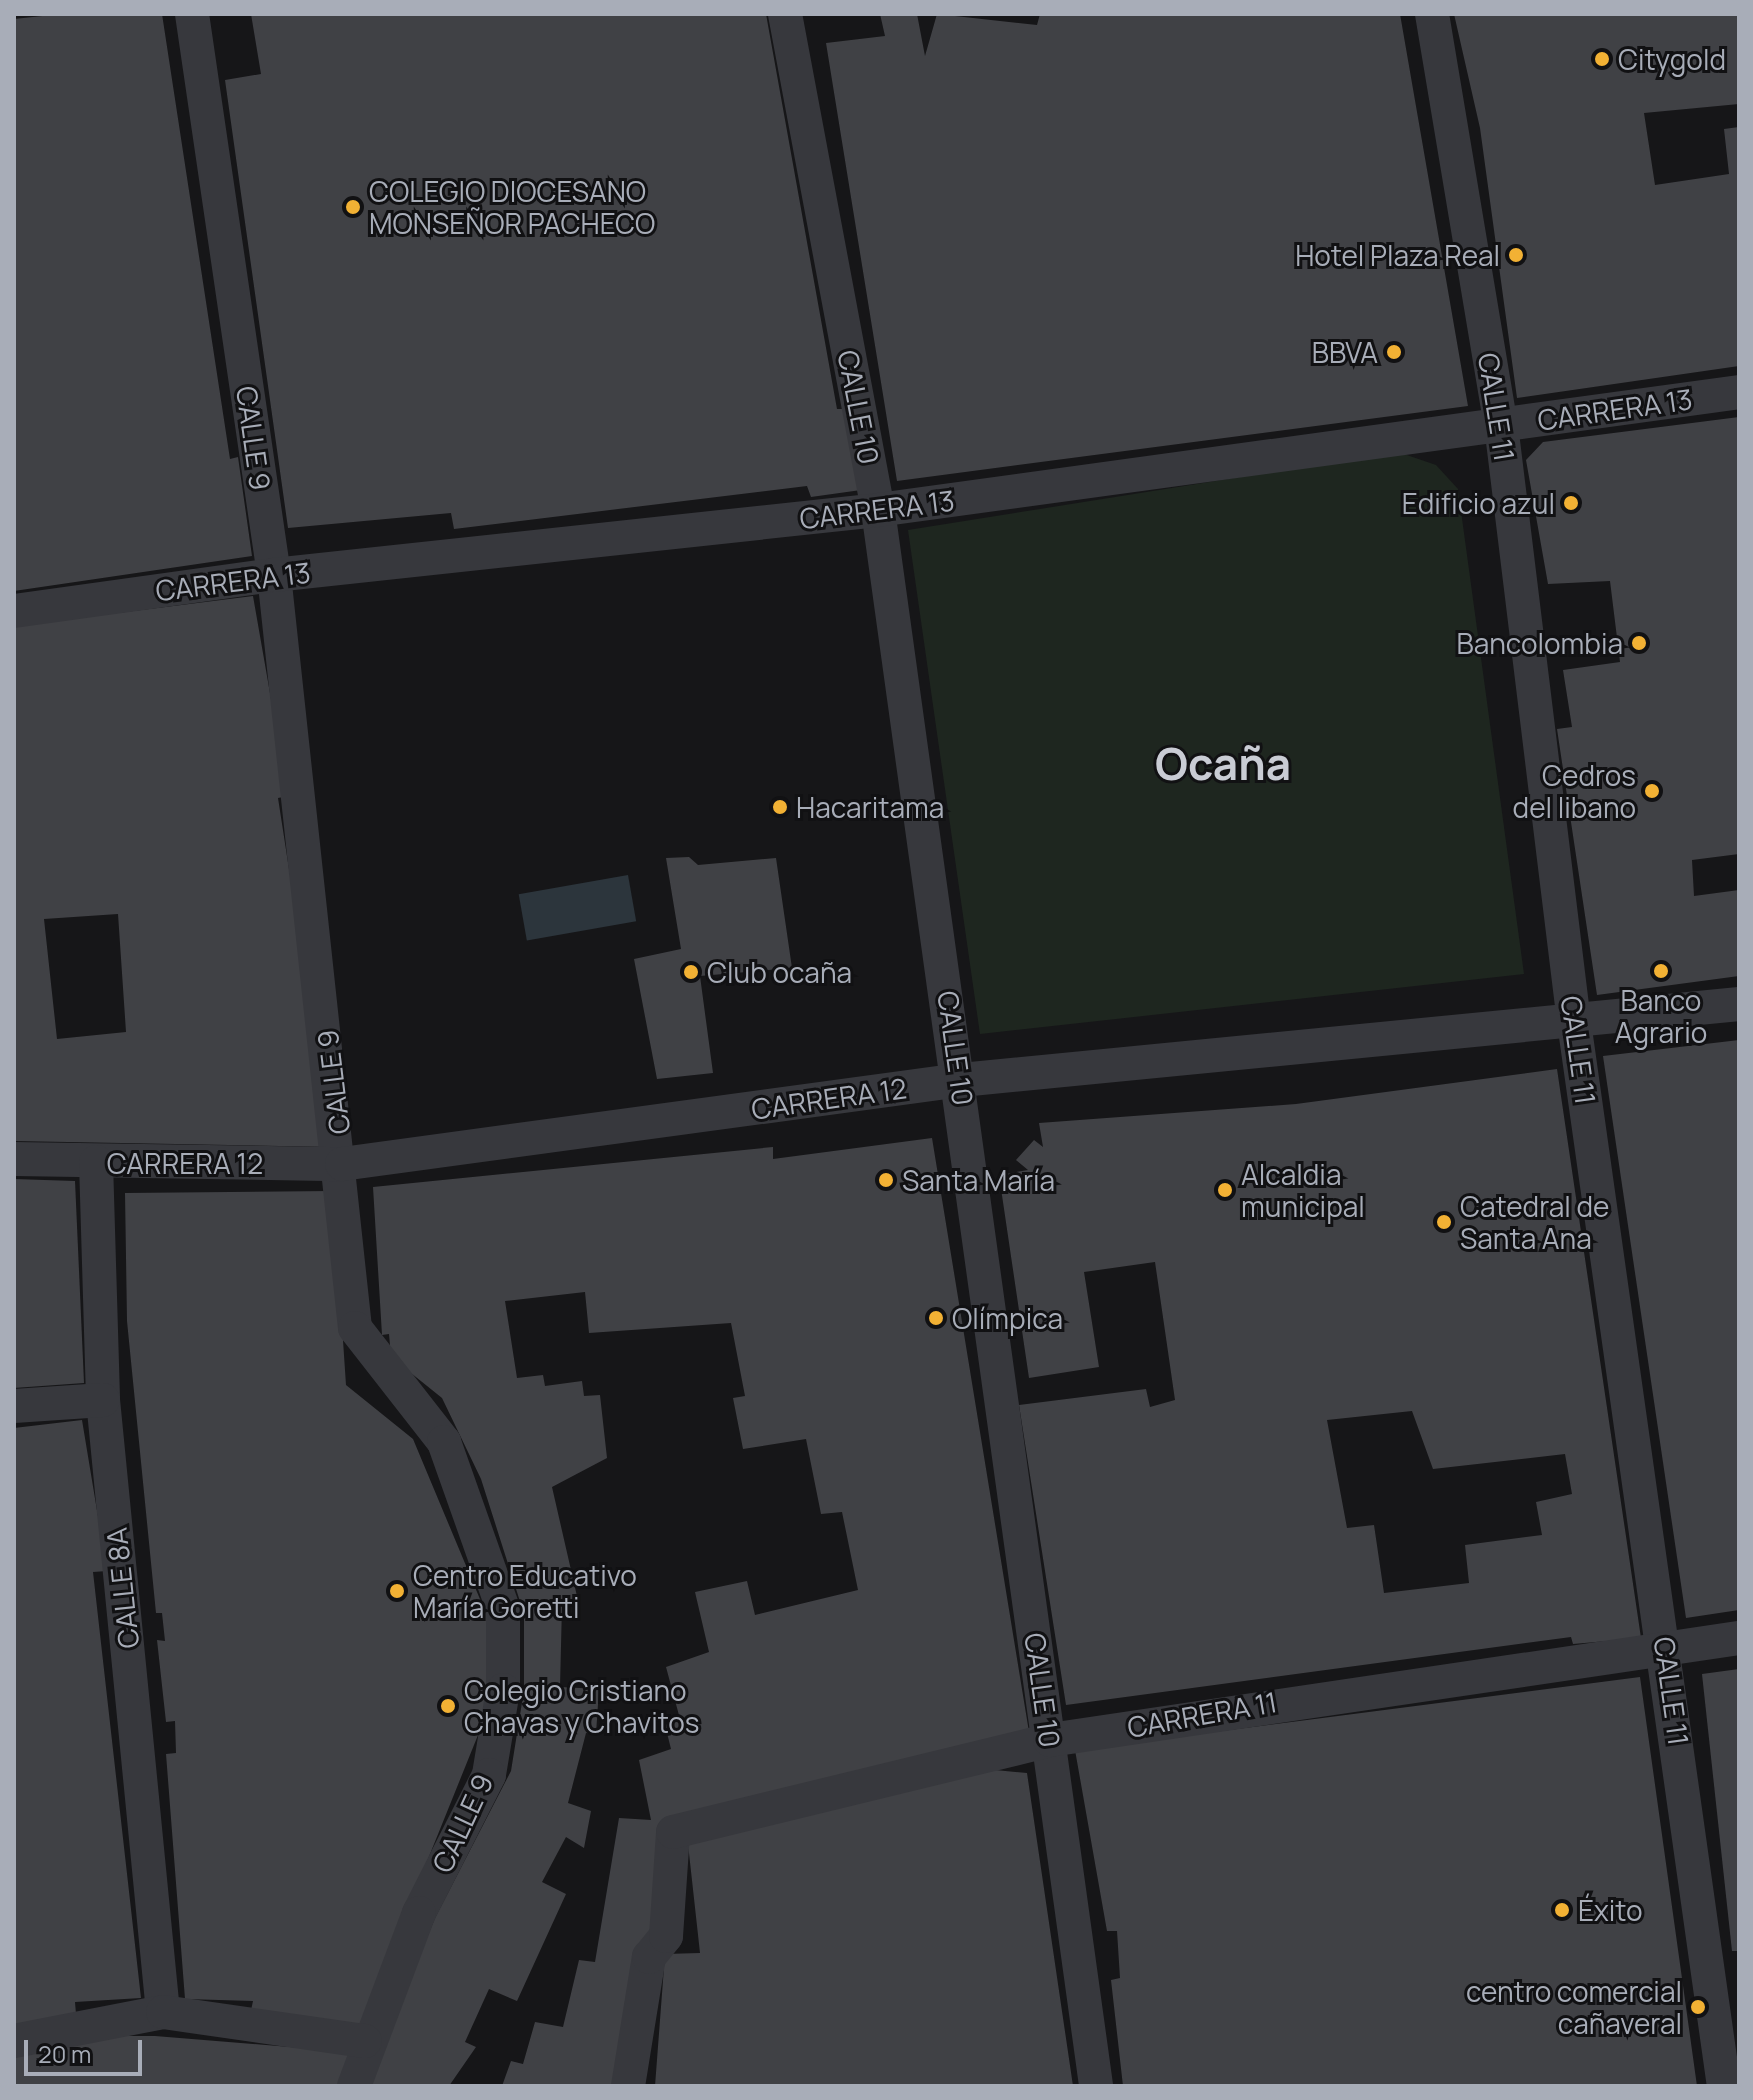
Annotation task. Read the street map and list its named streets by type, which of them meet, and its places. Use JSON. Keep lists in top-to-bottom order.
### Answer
{
  "streets": {
    "street": [
      "CALLE 10",
      "CALLE 11",
      "CARRERA 13",
      "CALLE 9",
      "CARRERA 12",
      "CALLE 8A",
      "CARRERA 11"
    ]
  },
  "crossings": [
    ["CALLE 10", "CARRERA 13"],
    ["CALLE 10", "CARRERA 12"],
    ["CALLE 10", "CARRERA 11"],
    ["CALLE 11", "CARRERA 13"],
    ["CALLE 11", "CARRERA 12"],
    ["CALLE 11", "CARRERA 11"],
    ["CARRERA 13", "CALLE 9"],
    ["CALLE 9", "CARRERA 12"],
    ["CARRERA 12", "CALLE 8A"]
  ],
  "districts": ["Ocaña"],
  "places": [
    "Citygold",
    "COLEGIO DIOCESANO MONSEÑOR PACHECO",
    "Hotel Plaza Real",
    "BBVA",
    "Edificio azul",
    "Bancolombia",
    "Cedros del libano",
    "Hacaritama",
    "Banco Agrario",
    "Club ocaña",
    "Santa María",
    "Alcaldia municipal",
    "Catedral de Santa Ana",
    "Olímpica",
    "Centro Educativo María Goretti",
    "Colegio Cristiano Chavas y Chavitos",
    "Éxito",
    "centro comercial cañaveral"
  ],
  "scale_bar": "20 m"
}
